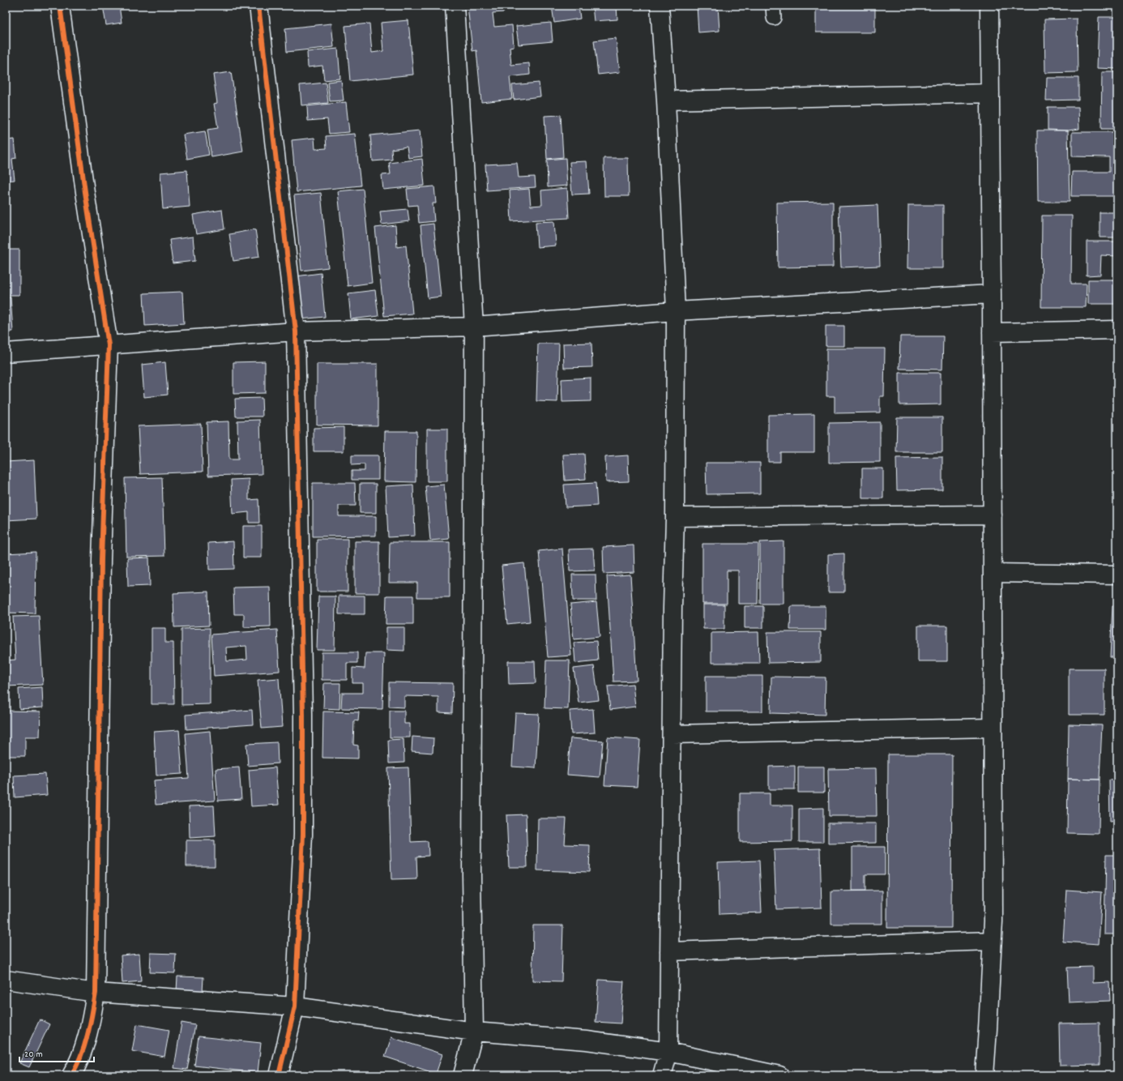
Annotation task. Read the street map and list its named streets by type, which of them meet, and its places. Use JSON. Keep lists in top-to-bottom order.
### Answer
{
  "scale_bar": "20 m"
}
